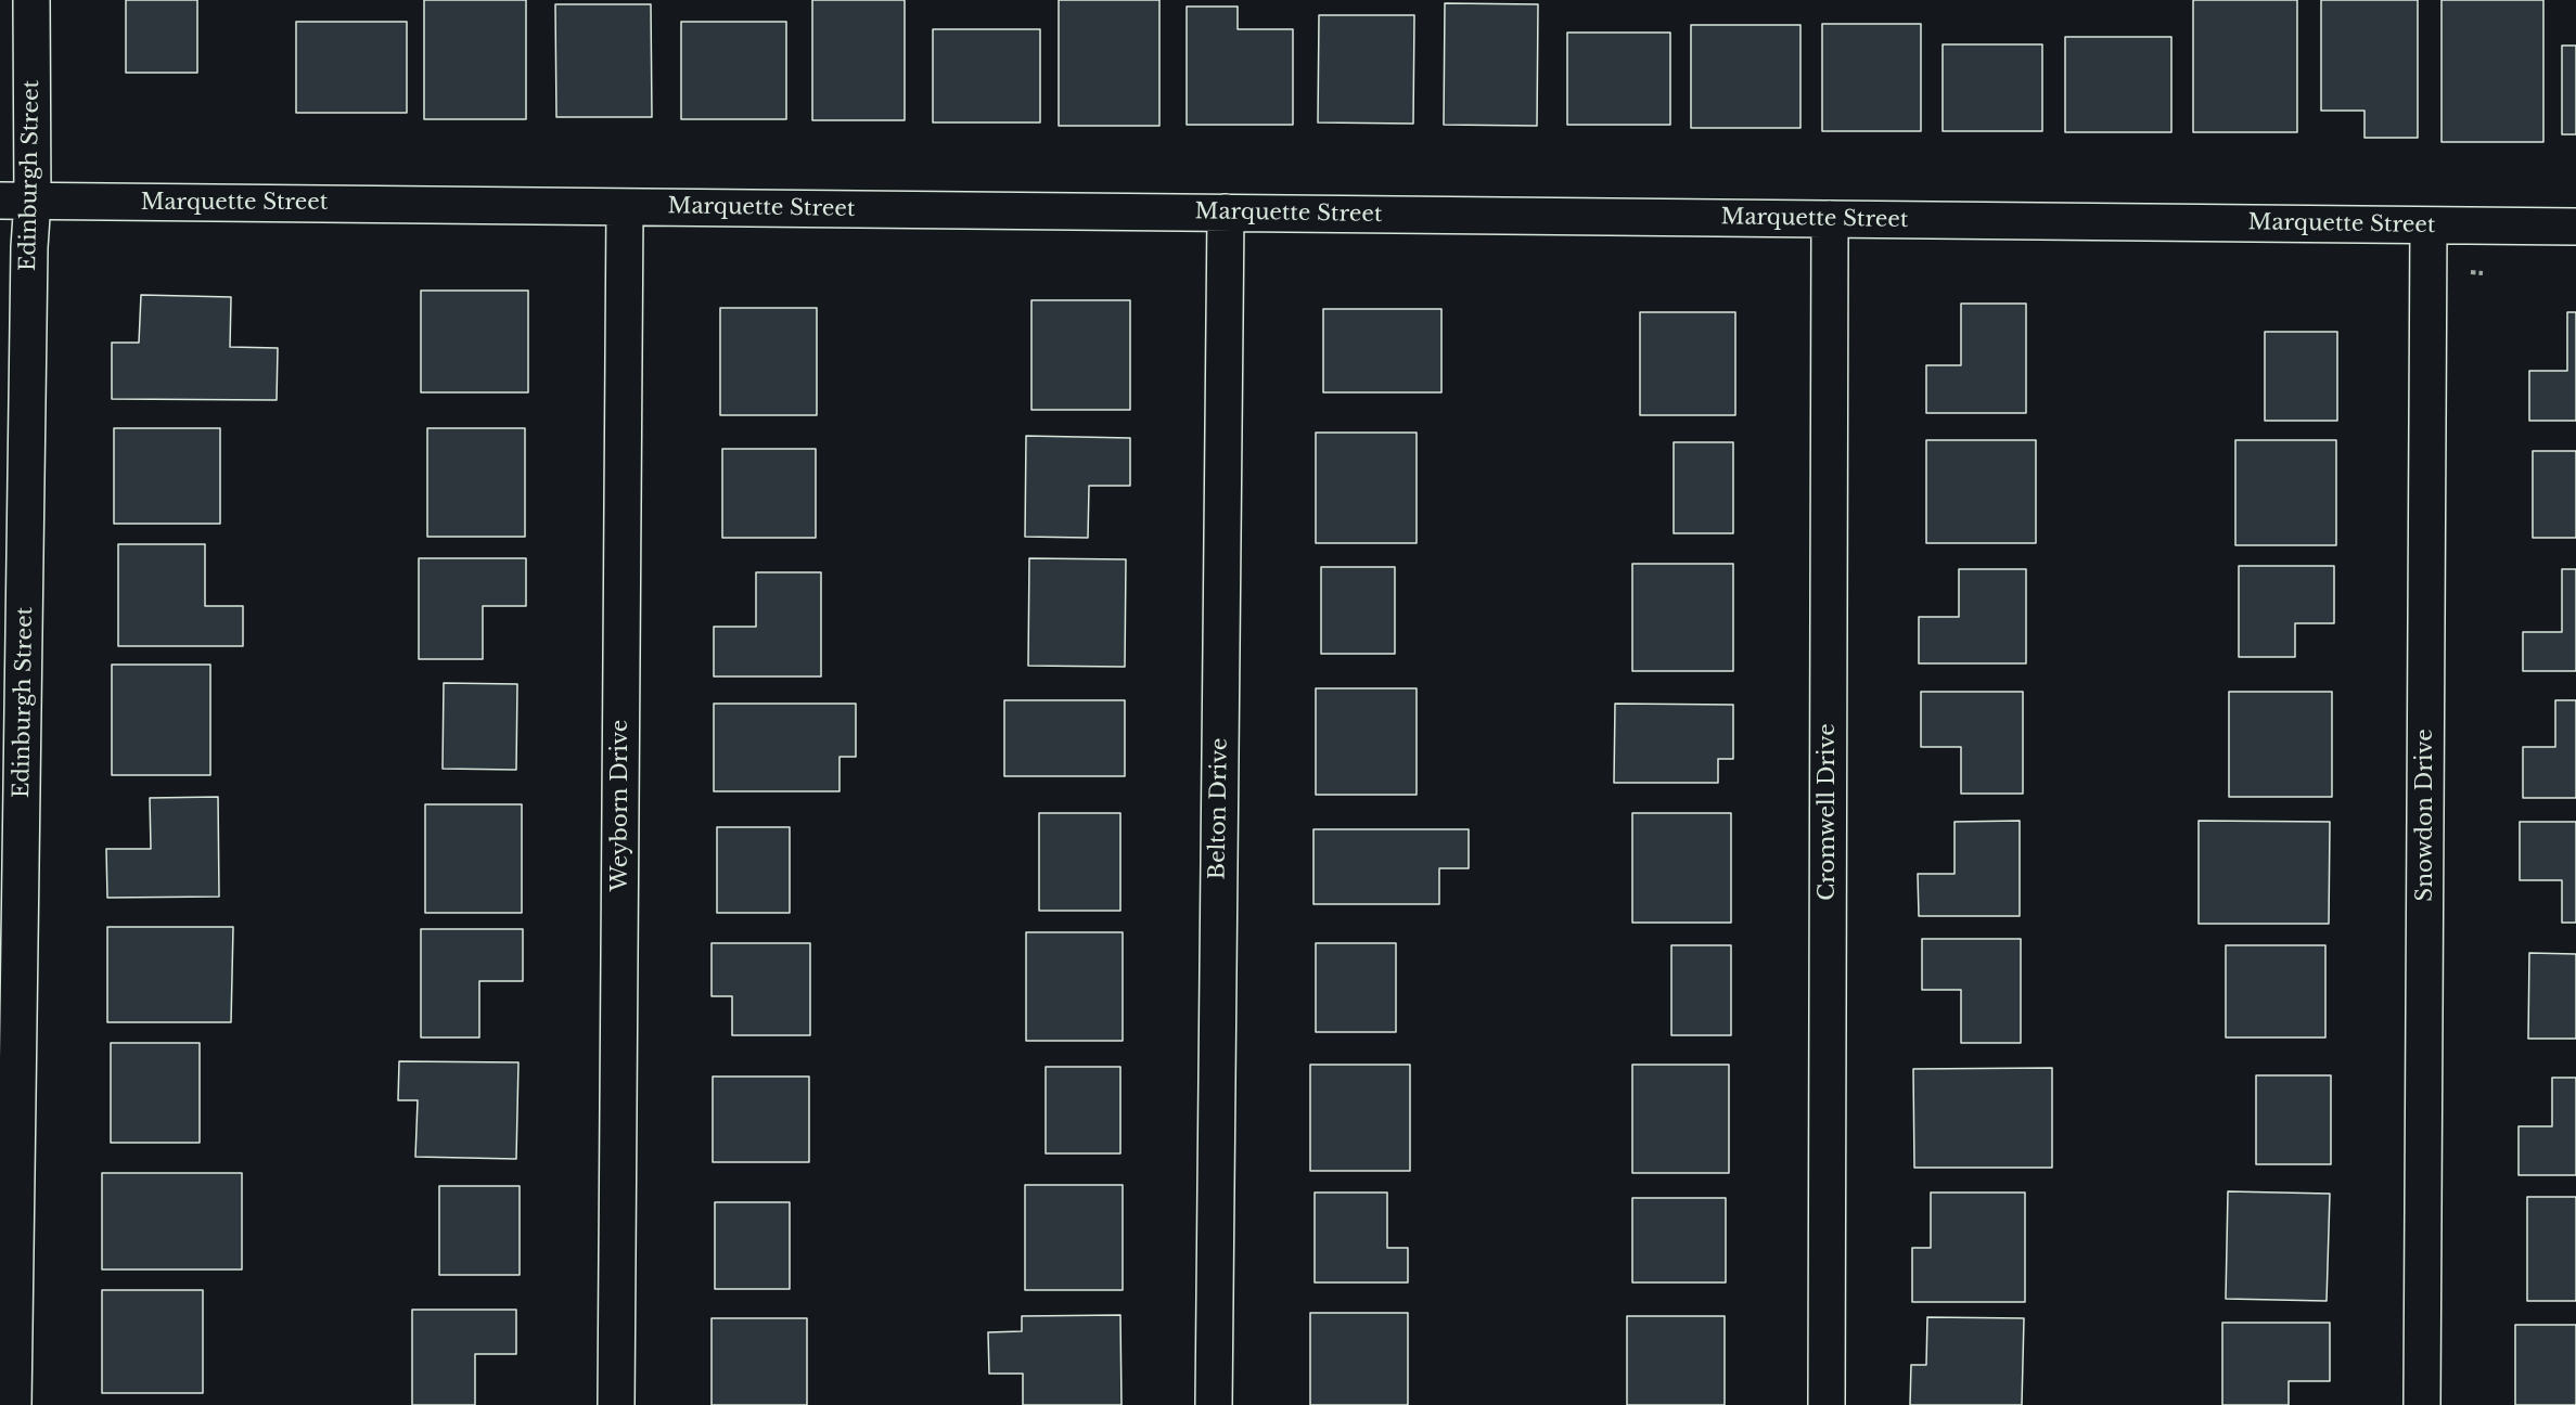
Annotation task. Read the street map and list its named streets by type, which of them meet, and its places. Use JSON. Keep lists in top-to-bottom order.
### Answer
{
  "streets": {
    "street": [
      "Edinburgh Street",
      "Marquette Street",
      "Weyborn Drive",
      "Belton Drive",
      "Cromwell Drive",
      "Snowdon Drive"
    ]
  },
  "crossings": [
    ["Edinburgh Street", "Marquette Street"],
    ["Marquette Street", "Weyborn Drive"],
    ["Marquette Street", "Belton Drive"],
    ["Marquette Street", "Cromwell Drive"],
    ["Marquette Street", "Snowdon Drive"]
  ]
}
